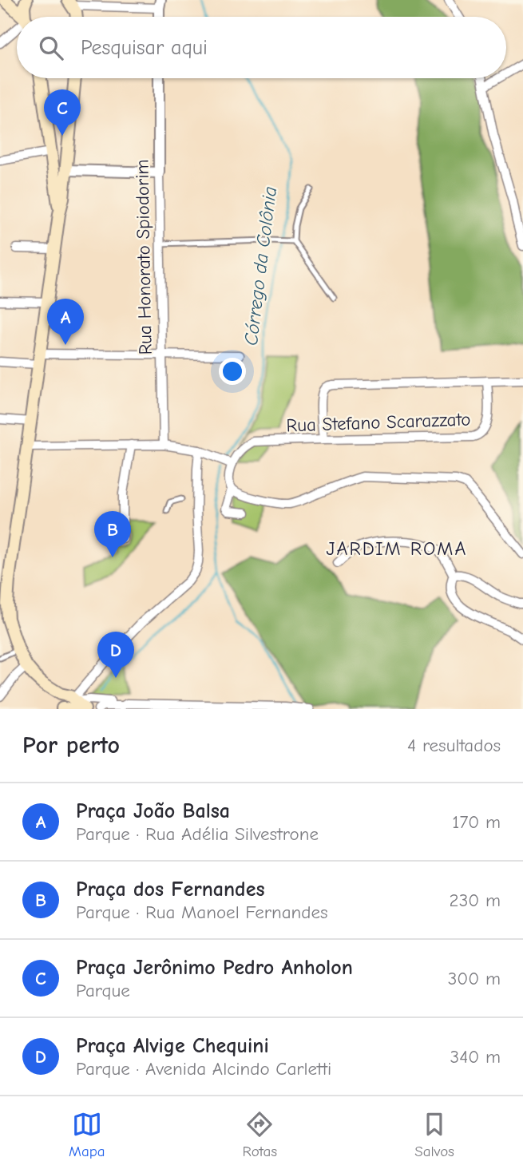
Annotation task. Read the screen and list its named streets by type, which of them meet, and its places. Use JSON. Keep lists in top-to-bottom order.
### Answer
{
  "streets": {
    "street": ["Rua Honorato Spiodorim", "Rua Stefano Scarazzato"]
  },
  "districts": ["JARDIM ROMA"],
  "water": ["Córrego da Colônia"],
  "page": {
    "search": "Pesquisar aqui",
    "pins": [
      "C",
      "A",
      "B",
      "D"
    ],
    "heading": ["Por perto", "4 resultados"],
    "list": [
      {
        "mark": "A",
        "name": "Praça João Balsa",
        "note": "Parque · Rua Adélia Silvestrone",
        "value": "170 m"
      },
      {
        "mark": "B",
        "name": "Praça dos Fernandes",
        "note": "Parque · Rua Manoel Fernandes",
        "value": "230 m"
      },
      {
        "mark": "C",
        "name": "Praça Jerônimo Pedro Anholon",
        "note": "Parque",
        "value": "300 m"
      },
      {
        "mark": "D",
        "name": "Praça Alvige Chequini",
        "note": "Parque · Avenida Alcindo Carletti",
        "value": "340 m"
      }
    ],
    "nav": ["Mapa", "Rotas", "Salvos"]
  }
}
